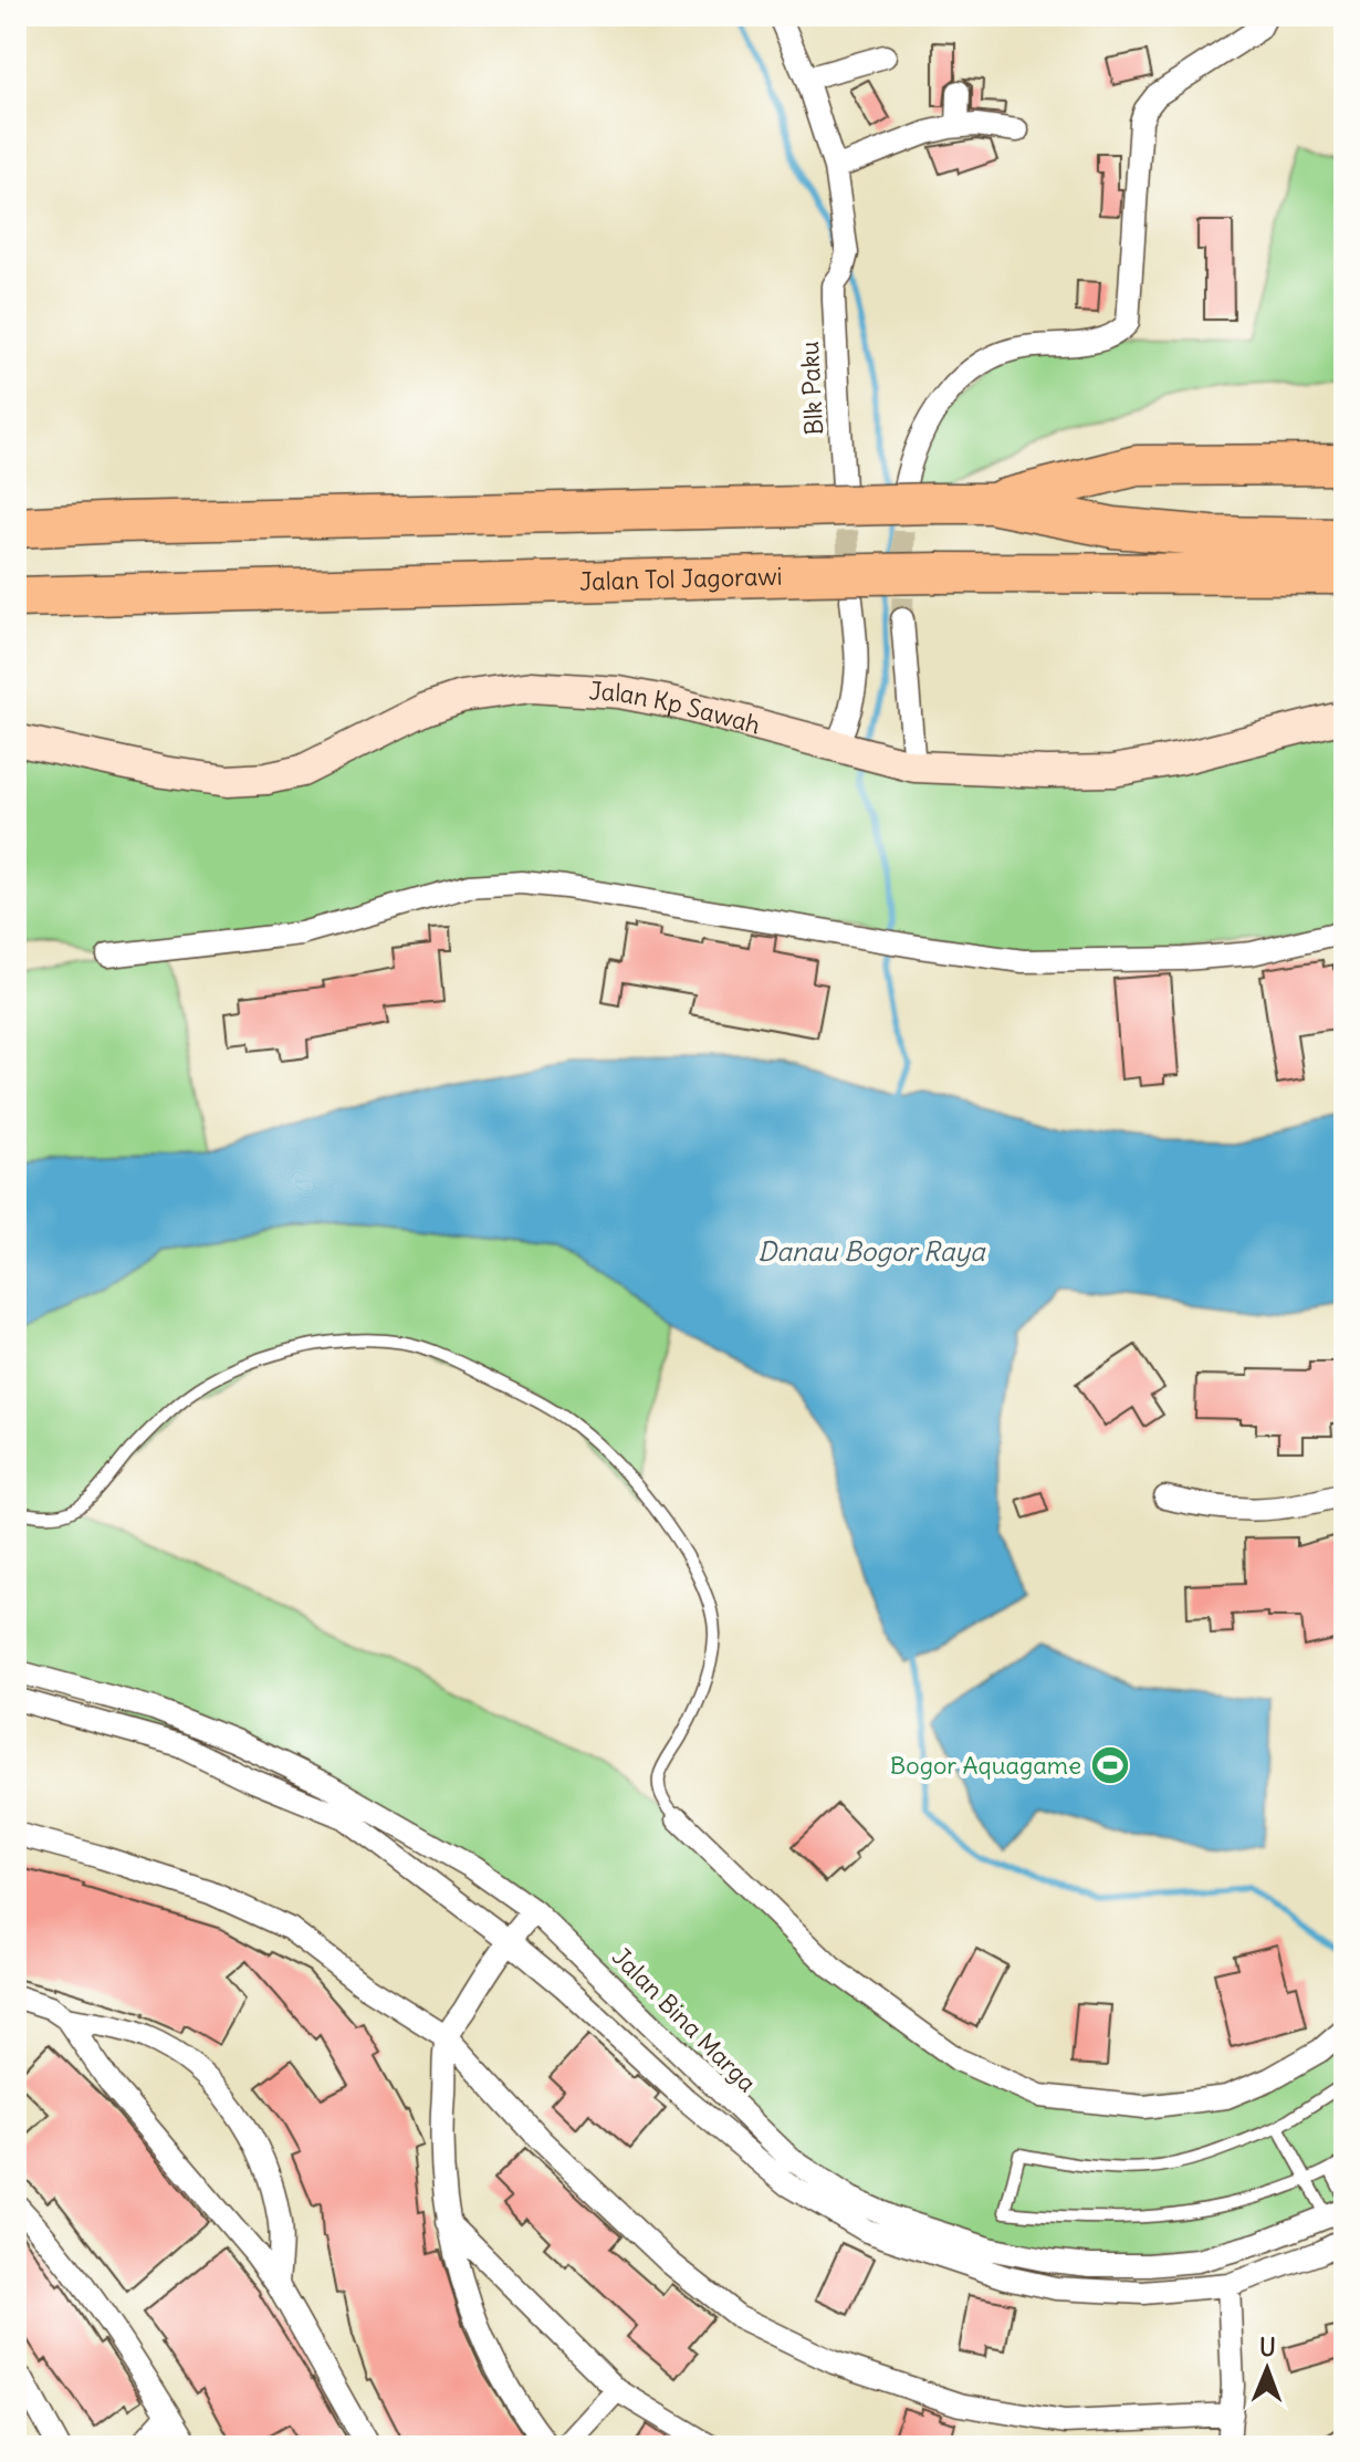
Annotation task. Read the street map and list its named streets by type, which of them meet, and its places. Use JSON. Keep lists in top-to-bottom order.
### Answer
{
  "streets": {
    "highway": ["Jalan Tol Jagorawi"],
    "street": ["Blk Paku", "Jalan Kp Sawah", "Jalan Bina Marga"]
  },
  "water": ["Danau Bogor Raya"],
  "places": {
    "sports": ["Bogor Aquagame"]
  },
  "north": "top"
}
